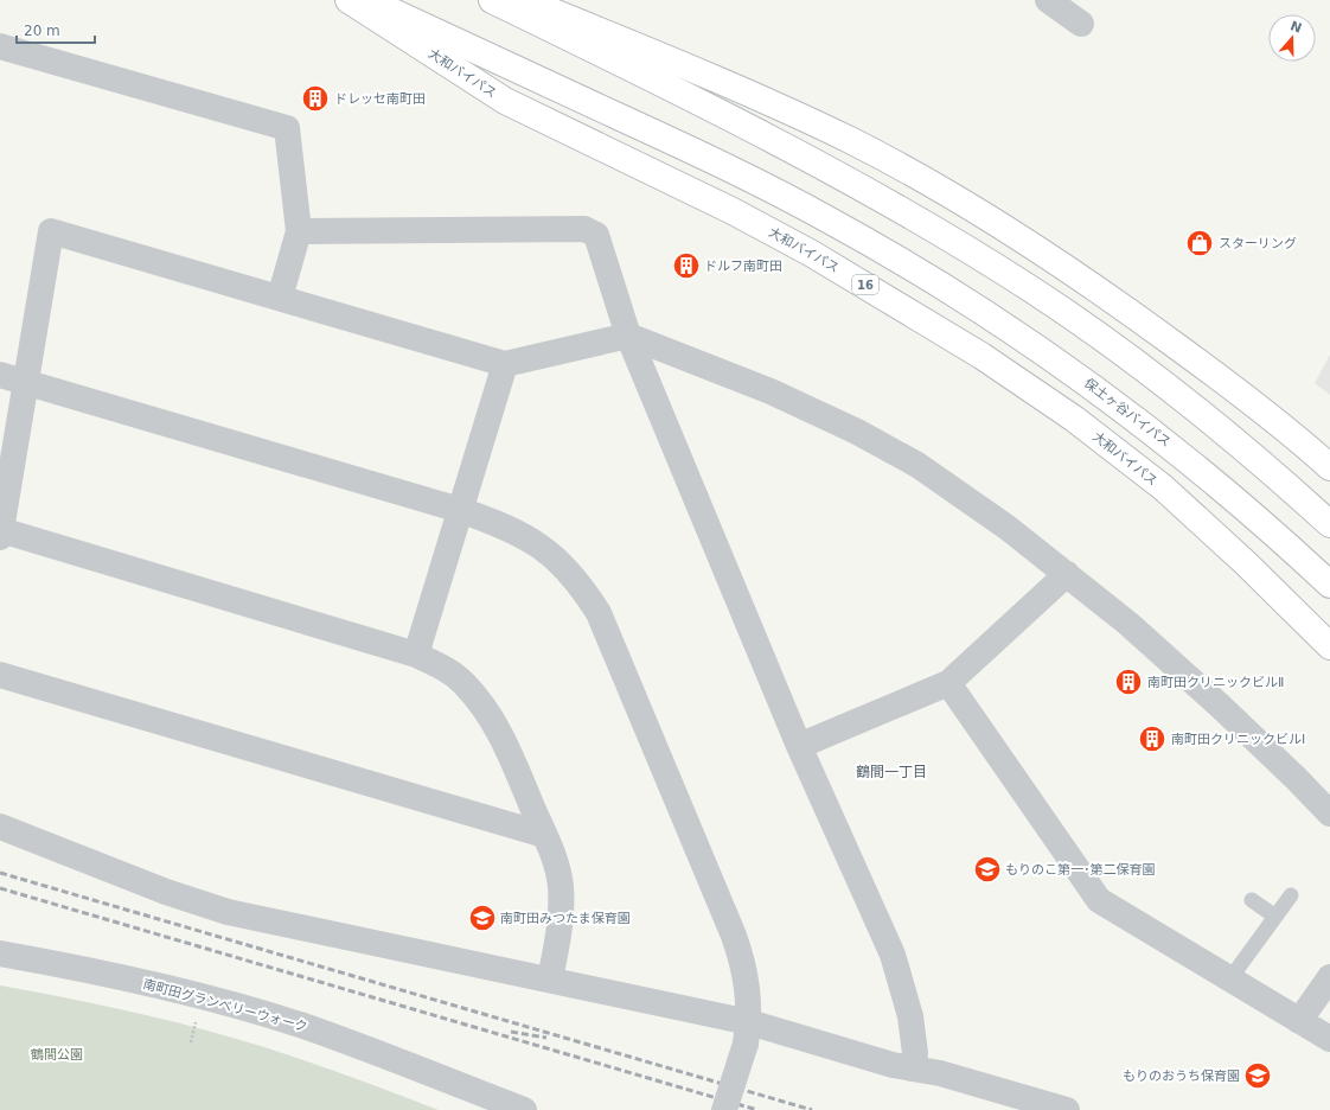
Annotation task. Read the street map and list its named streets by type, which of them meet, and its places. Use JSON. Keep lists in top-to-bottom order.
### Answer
{
  "streets": {
    "highway": ["大和バイパス", "16", "保土ヶ谷バイパス"],
    "street": ["南町田グランベリーウォーク"]
  },
  "districts": ["鶴間一丁目"],
  "parks": ["鶴間公園"],
  "places": {
    "building": [
      "ドレッセ南町田",
      "ドルフ南町田",
      "南町田クリニックビルⅡ",
      "南町田クリニックビルⅠ"
    ],
    "shop": ["スターリング"],
    "school or university": ["もりのこ第一･第二保育園", "南町田みつたま保育園", "もりのおうち保育園"]
  },
  "scale_bar": "20 m",
  "north": "top"
}
